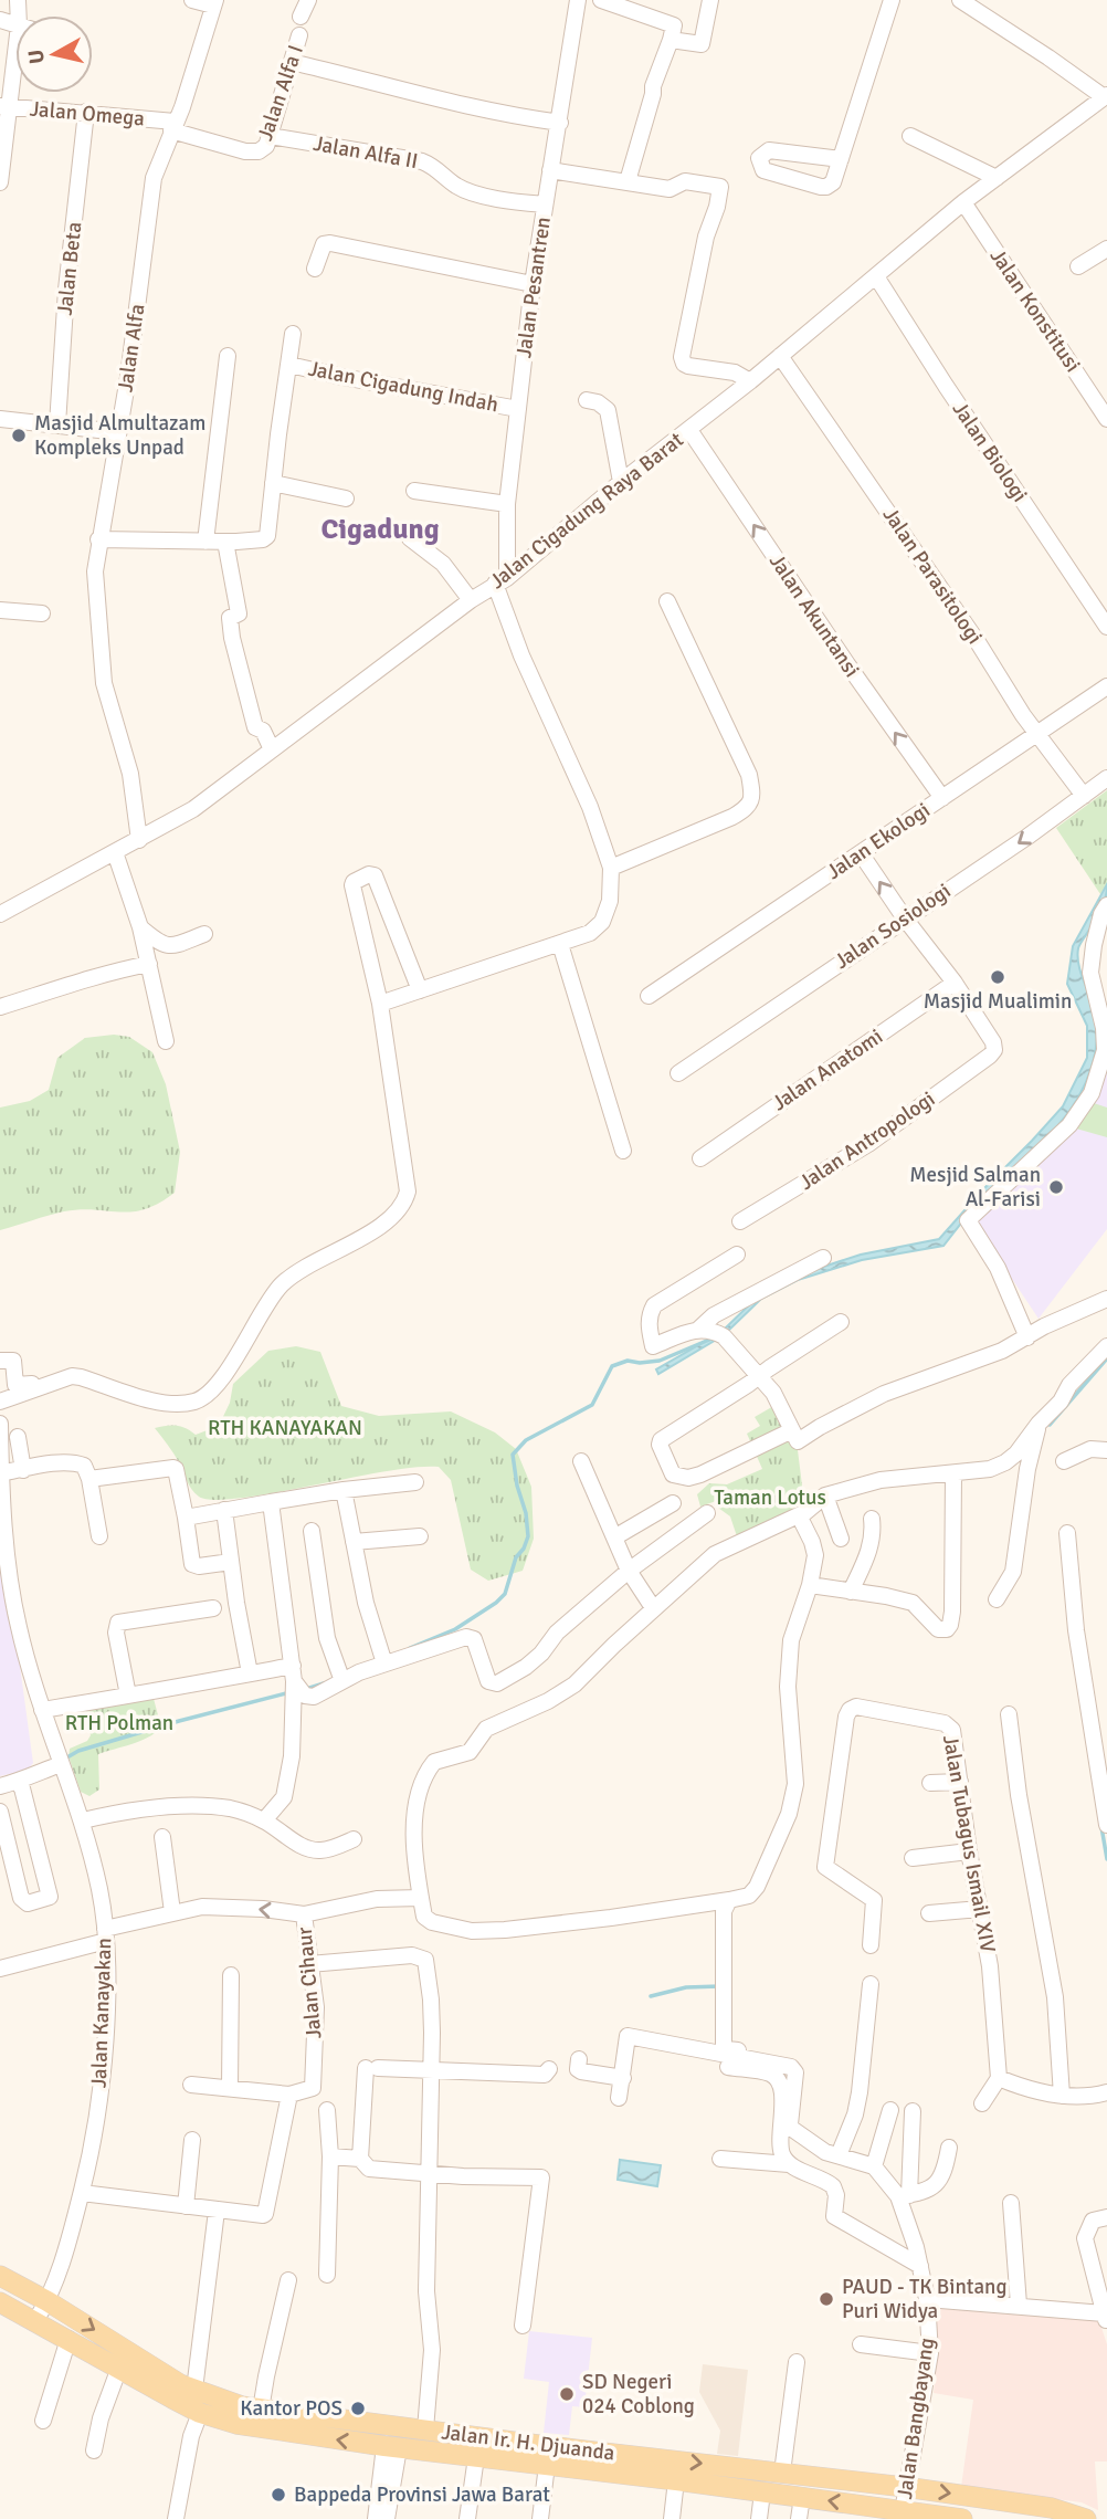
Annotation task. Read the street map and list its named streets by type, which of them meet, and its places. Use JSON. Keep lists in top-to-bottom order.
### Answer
{
  "streets": {
    "main road": ["Jalan Ir. H. Djuanda"],
    "street": [
      "Jalan Alfa I",
      "Jalan Omega",
      "Jalan Alfa II",
      "Jalan Beta",
      "Jalan Pesantren",
      "Jalan Konstitusi",
      "Jalan Alfa",
      "Jalan Cigadung Indah",
      "Jalan Biologi",
      "Jalan Cigadung Raya Barat",
      "Jalan Parasitologi",
      "Jalan Akuntansi",
      "Jalan Ekologi",
      "Jalan Sosiologi",
      "Jalan Anatomi",
      "Jalan Antropologi",
      "Jalan Tubagus Ismail XIV",
      "Jalan Cihaur",
      "Jalan Kanayakan",
      "Jalan Bangbayang"
    ]
  },
  "crossings": [
    ["Jalan Alfa I", "Jalan Omega"],
    ["Jalan Alfa I", "Jalan Alfa II"],
    ["Jalan Alfa I", "Jalan Alfa"],
    ["Jalan Omega", "Jalan Beta"],
    ["Jalan Omega", "Jalan Alfa"],
    ["Jalan Alfa II", "Jalan Pesantren"],
    ["Jalan Pesantren", "Jalan Cigadung Indah"],
    ["Jalan Pesantren", "Jalan Cigadung Raya Barat"],
    ["Jalan Konstitusi", "Jalan Cigadung Raya Barat"],
    ["Jalan Alfa", "Jalan Cigadung Raya Barat"],
    ["Jalan Biologi", "Jalan Cigadung Raya Barat"],
    ["Jalan Cigadung Raya Barat", "Jalan Parasitologi"],
    ["Jalan Cigadung Raya Barat", "Jalan Akuntansi"],
    ["Jalan Parasitologi", "Jalan Ekologi"],
    ["Jalan Parasitologi", "Jalan Sosiologi"],
    ["Jalan Akuntansi", "Jalan Ekologi"],
    ["Jalan Anatomi", "Jalan Antropologi"],
    ["Jalan Cihaur", "Jalan Kanayakan"],
    ["Jalan Kanayakan", "Jalan Ir. H. Djuanda"],
    ["Jalan Bangbayang", "Jalan Ir. H. Djuanda"]
  ],
  "one_way": ["Jalan Akuntansi", "Jalan Sosiologi"],
  "districts": ["Cigadung"],
  "parks": ["RTH KANAYAKAN", "Taman Lotus", "RTH Polman"],
  "places": [
    "Masjid Almultazam Kompleks Unpad",
    "Masjid Mualimin",
    "Mesjid Salman Al-Farisi",
    "PAUD - TK Bintang Puri Widya",
    "SD Negeri 024 Coblong",
    "Kantor POS",
    "Bappeda Provinsi Jawa Barat"
  ],
  "north": "left"
}
